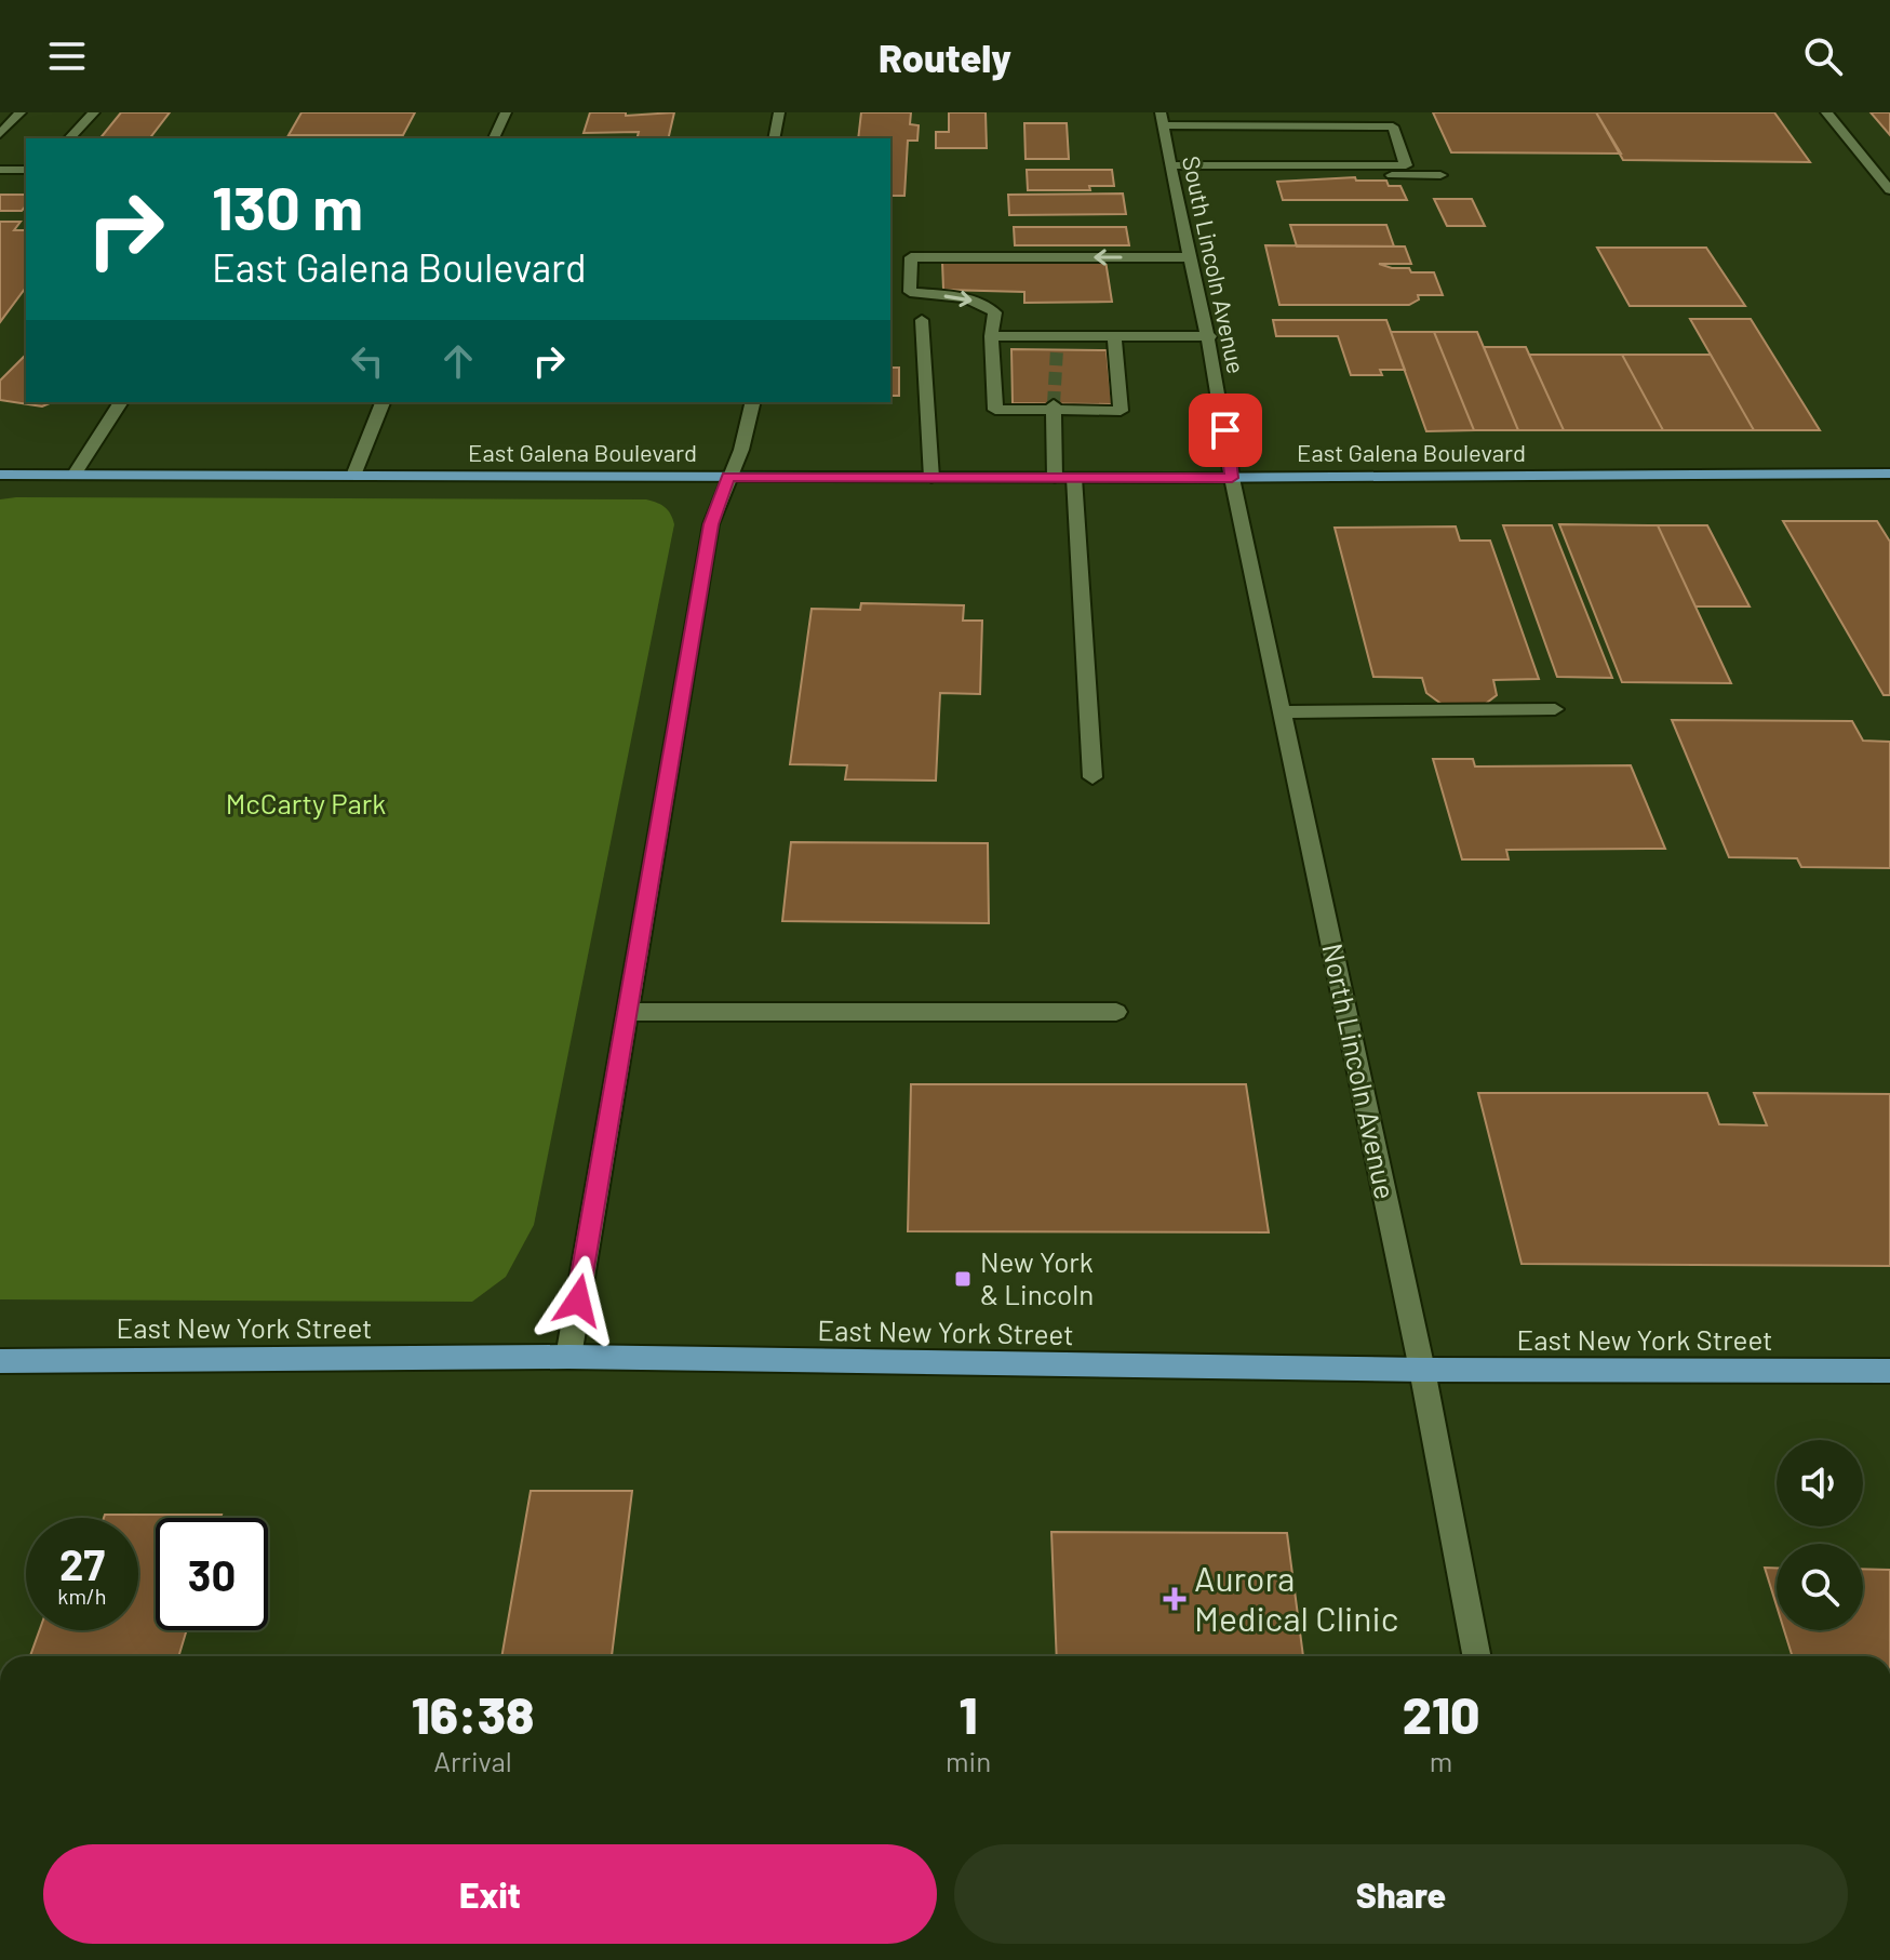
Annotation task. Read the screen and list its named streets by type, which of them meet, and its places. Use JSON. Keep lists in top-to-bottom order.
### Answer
{
  "streets": {
    "main road": ["East Galena Boulevard", "East New York Street"],
    "street": ["South Lincoln Avenue", "North Lincoln Avenue"]
  },
  "crossings": [
    ["South Lincoln Avenue", "East Galena Boulevard"],
    ["South Lincoln Avenue", "North Lincoln Avenue"],
    ["East Galena Boulevard", "North Lincoln Avenue"],
    ["North Lincoln Avenue", "East New York Street"]
  ],
  "parks": ["McCarty Park"],
  "places": {
    "transit": ["New York & Lincoln"],
    "health": ["Aurora Medical Clinic"]
  },
  "page": {
    "header": "Routely",
    "turn": ["130 m", "East Galena Boulevard"],
    "speed": "27 km/h",
    "limit": "30",
    "eta": [
      "16:38",
      "Arrival",
      "1",
      "min",
      "210",
      "m"
    ],
    "buttons": ["Exit", "Share"]
  }
}
